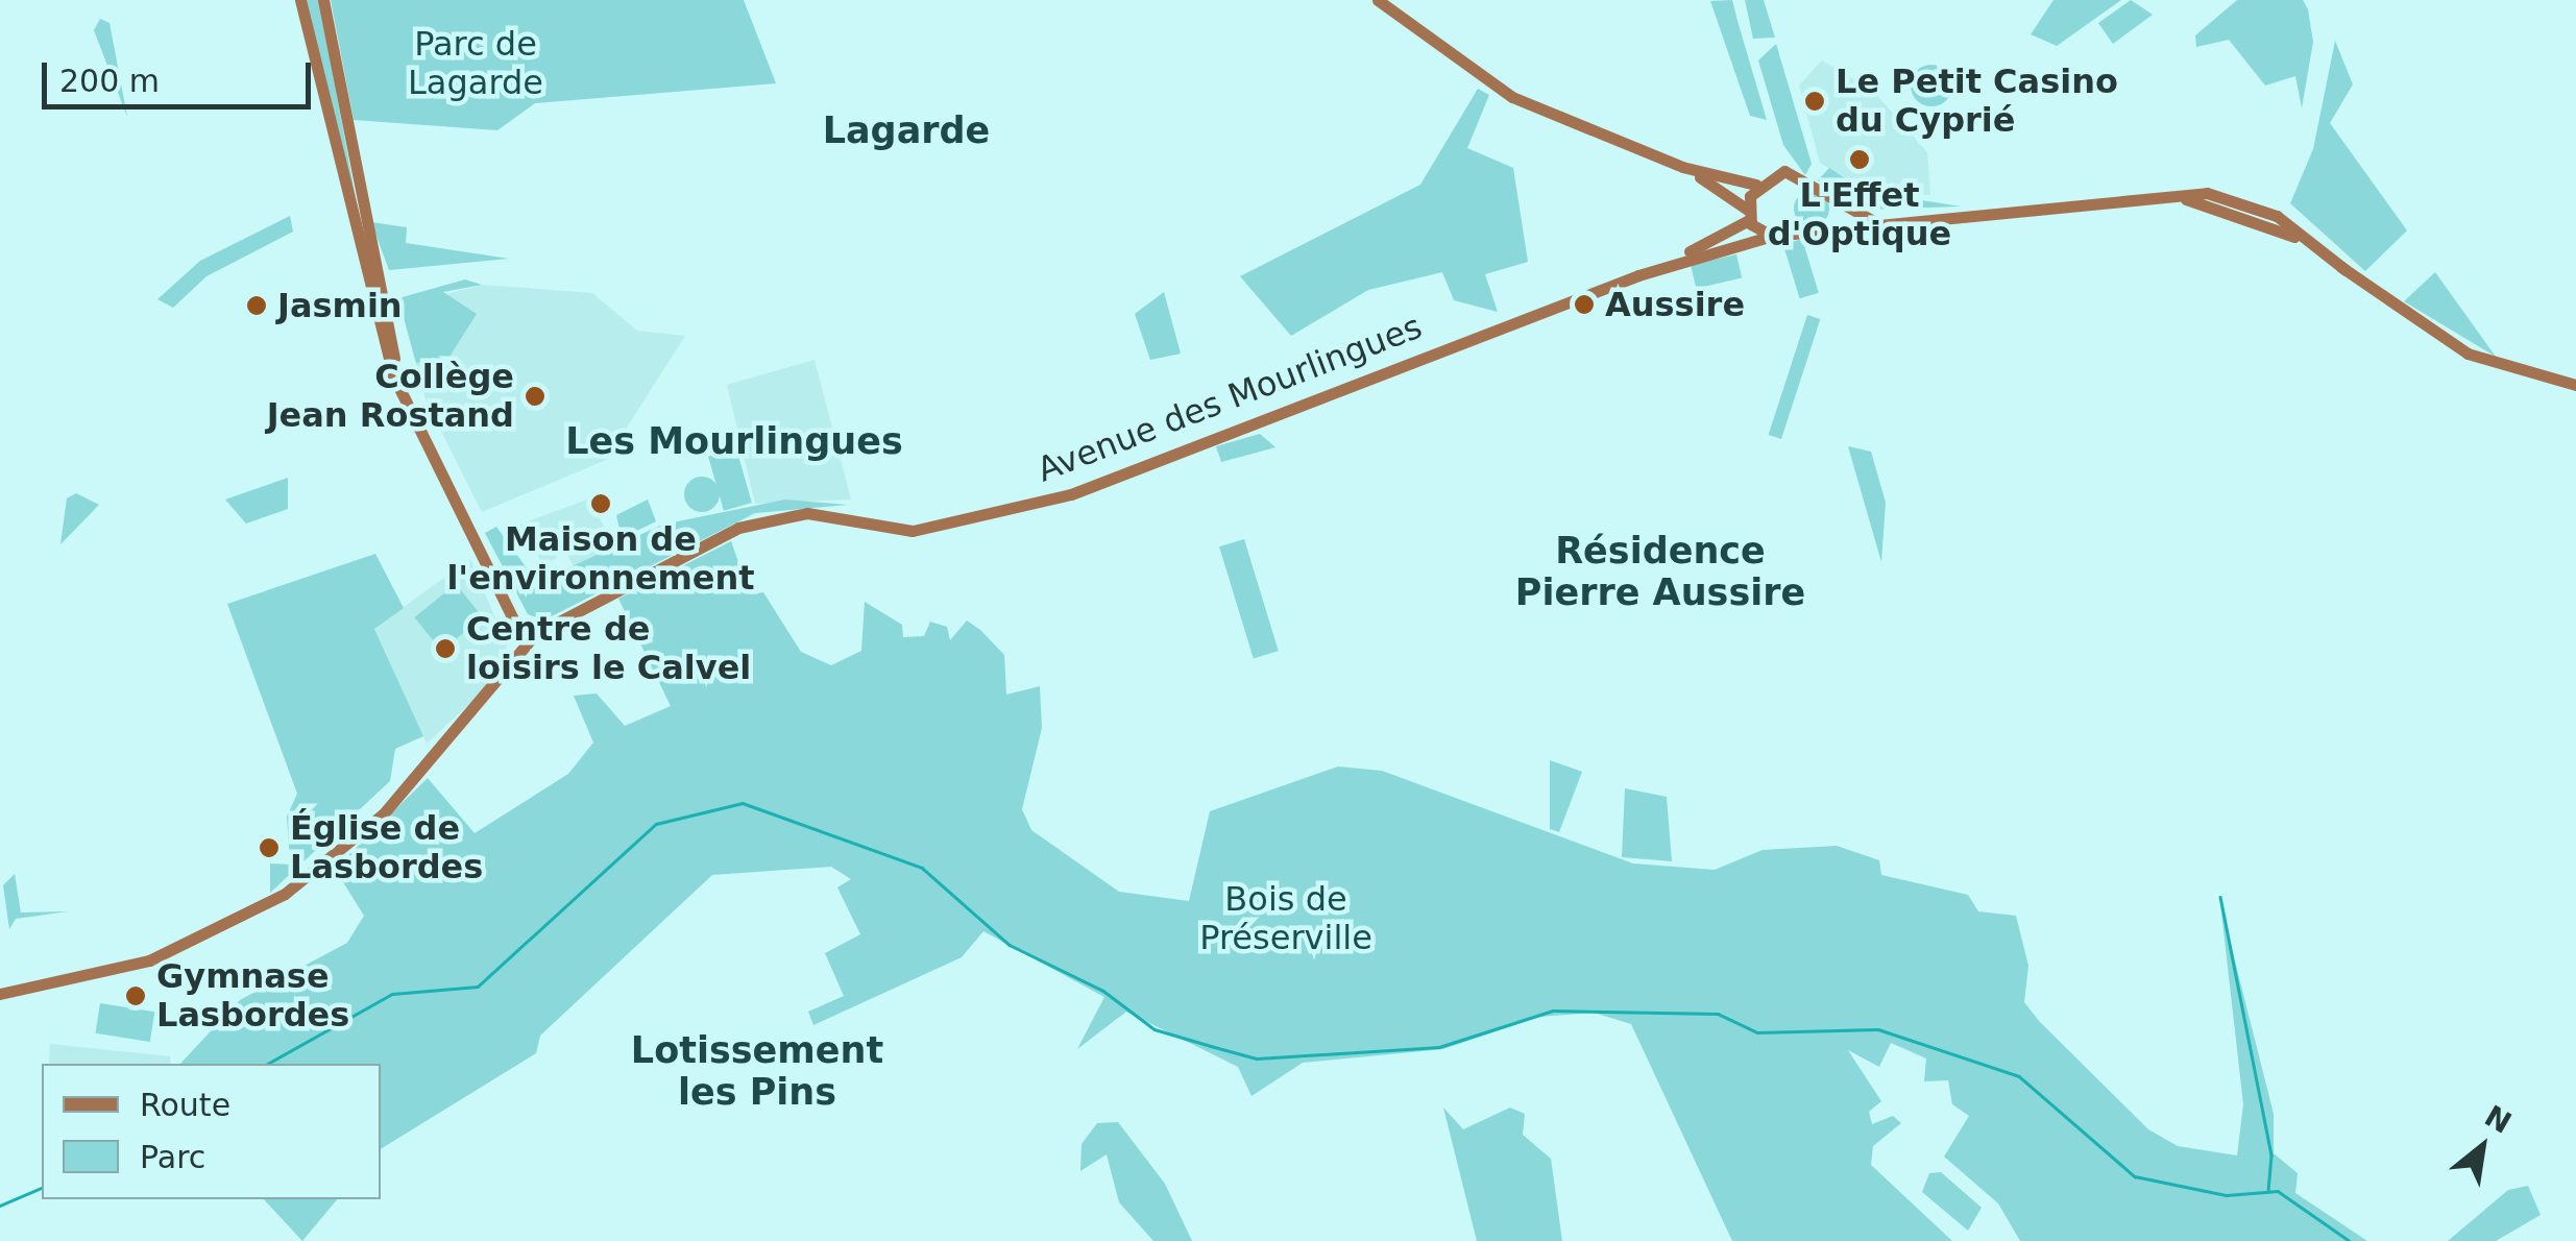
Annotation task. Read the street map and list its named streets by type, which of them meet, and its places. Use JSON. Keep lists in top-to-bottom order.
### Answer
{
  "streets": {
    "street": ["Avenue des Mourlingues"]
  },
  "districts": [
    "Lagarde",
    "Les Mourlingues",
    "Résidence Pierre Aussire",
    "Lotissement les Pins"
  ],
  "parks": ["Parc de Lagarde", "Bois de Préserville"],
  "places": [
    "Le Petit Casino du Cyprié",
    "L'Effet d'Optique",
    "Aussire",
    "Jasmin",
    "Collège Jean Rostand",
    "Maison de l'environnement",
    "Centre de loisirs le Calvel",
    "Église de Lasbordes",
    "Gymnase Lasbordes"
  ],
  "legend": ["Route", "Parc"],
  "scale_bar": "200 m",
  "north": "top right"
}
